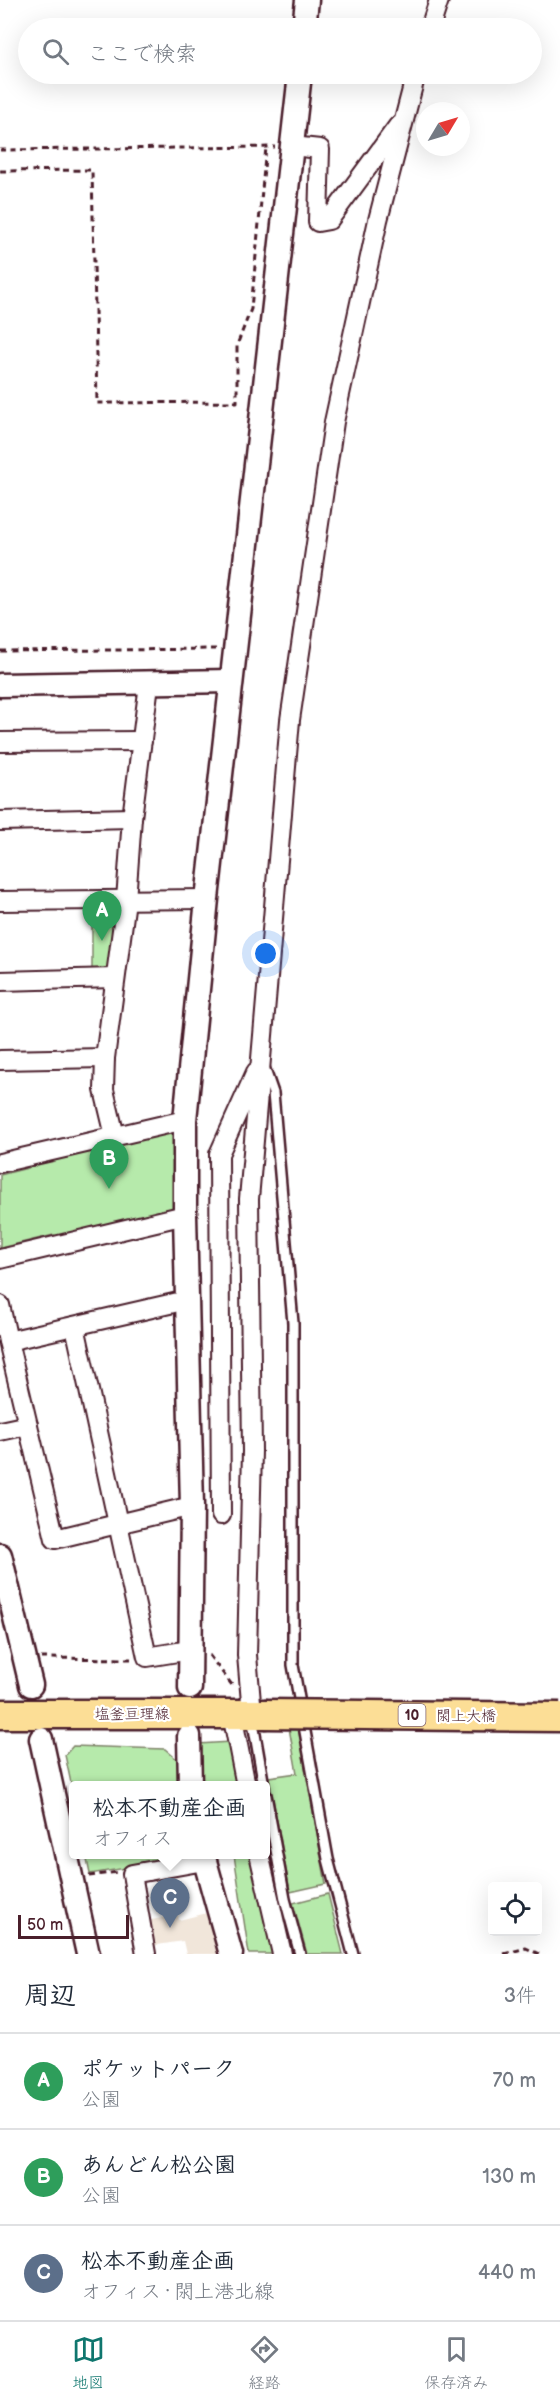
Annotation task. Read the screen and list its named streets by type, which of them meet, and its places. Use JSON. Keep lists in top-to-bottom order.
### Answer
{
  "streets": {
    "main road": ["塩釜亘理線", "10", "閖上大橋"]
  },
  "crossings": [
    ["塩釜亘理線", "閖上大橋"]
  ],
  "scale_bar": "50 m",
  "north": "top right",
  "page": {
    "search": "ここで検索",
    "pins": ["A", "B", "C"],
    "popup": ["松本不動産企画", "オフィス"],
    "scale": "50 m",
    "heading": ["周辺", "3件"],
    "list": [
      {
        "mark": "A",
        "name": "ポケットパーク",
        "note": "公園",
        "value": "70 m"
      },
      {
        "mark": "B",
        "name": "あんどん松公園",
        "note": "公園",
        "value": "130 m"
      },
      {
        "mark": "C",
        "name": "松本不動産企画",
        "note": "オフィス · 閖上港北線",
        "value": "440 m"
      }
    ],
    "nav": ["地図", "経路", "保存済み"]
  }
}
